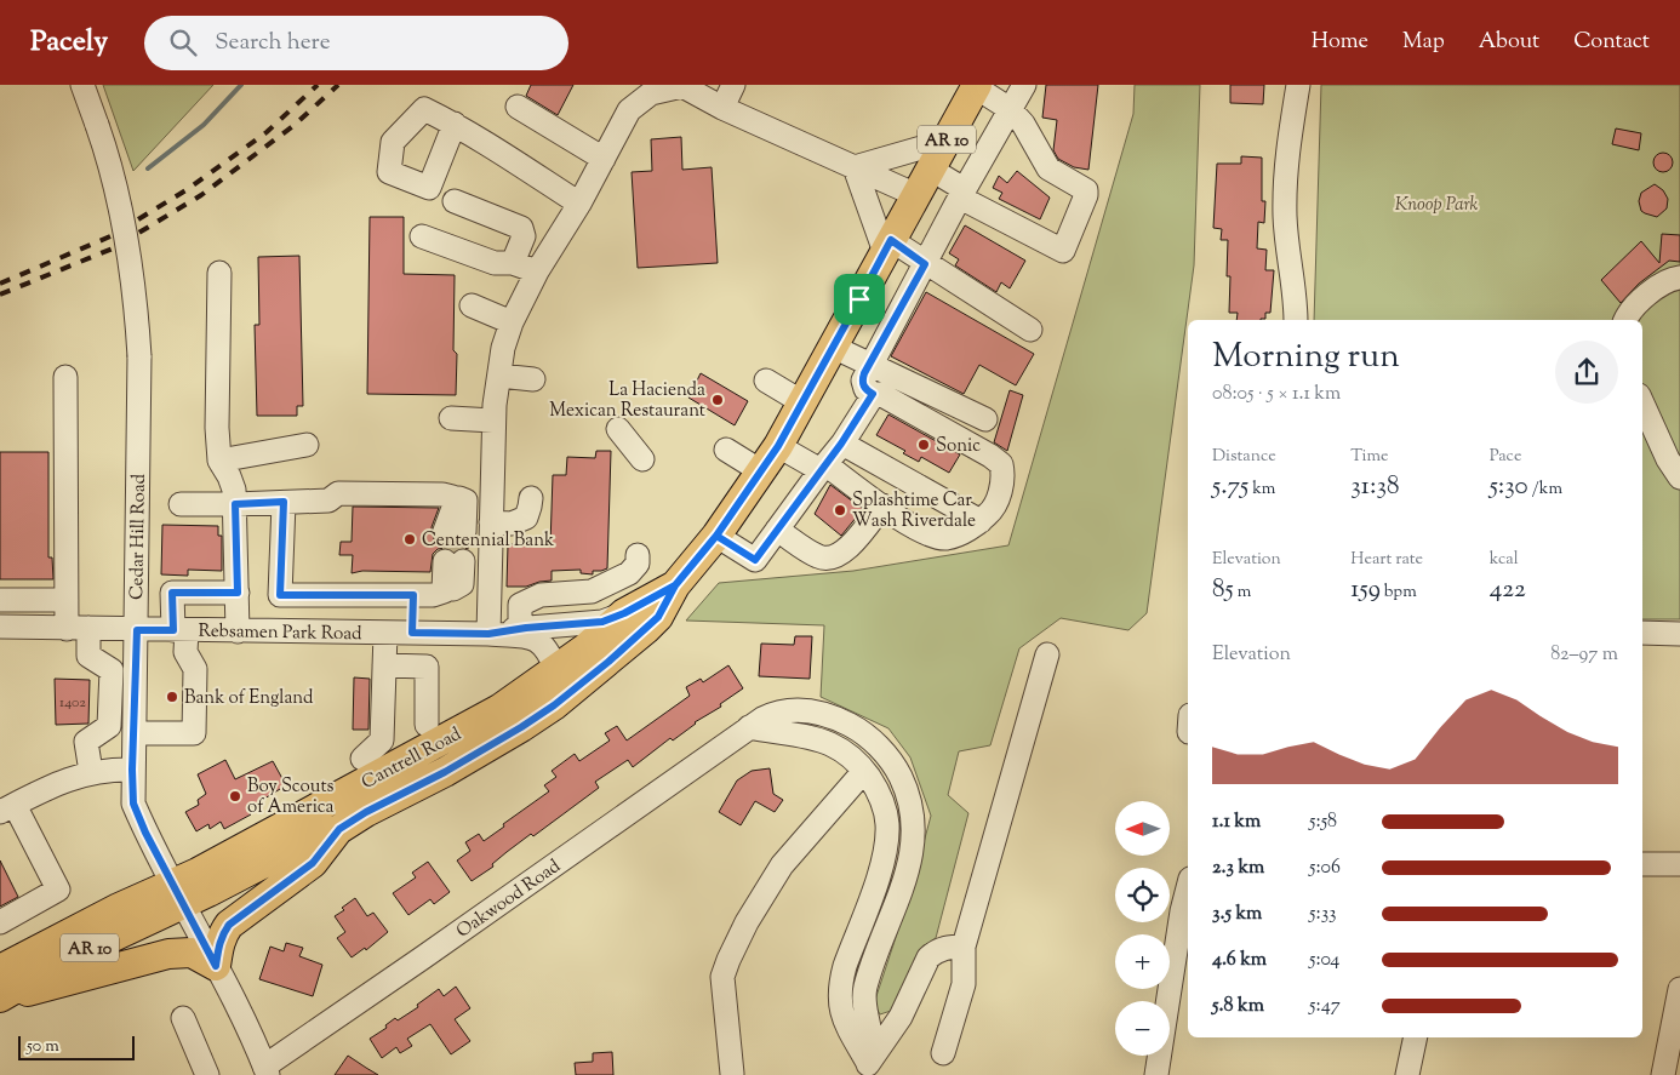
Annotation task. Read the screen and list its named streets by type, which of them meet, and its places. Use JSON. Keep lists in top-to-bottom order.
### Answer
{
  "streets": {
    "main road": ["AR 10", "Cantrell Road"],
    "street": ["Cedar Hill Road", "Rebsamen Park Road", "Oakwood Road"]
  },
  "crossings": [
    ["Cedar Hill Road", "Rebsamen Park Road"],
    ["Cedar Hill Road", "Cantrell Road"],
    ["Cedar Hill Road", "Oakwood Road"],
    ["Rebsamen Park Road", "Cantrell Road"]
  ],
  "parks": ["Knoop Park"],
  "places": [
    "La Hacienda Mexican Restaurant",
    "Sonic",
    "Splashtime Car Wash Riverdale",
    "Centennial Bank",
    "Bank of England",
    "Boy Scouts of America"
  ],
  "house_numbers": ["1402"],
  "scale_bar": "50 m",
  "north": "left",
  "page": {
    "header": "Pacely",
    "search": "Search here",
    "nav": [
      "Home",
      "Map",
      "About",
      "Contact"
    ],
    "heading": ["Morning run", "08:05 · 5 × 1.1 km"],
    "stats": [
      ["Distance", "5.75 km"],
      ["Time", "31:38"],
      ["Pace", "5:30 /km"],
      ["Elevation", "85 m"],
      ["Heart rate", "159 bpm"],
      ["kcal", "422"]
    ],
    "chart": ["Elevation", "82–97 m"],
    "list": [
      {
        "name": "1.1 km",
        "note": "5:58"
      },
      {
        "name": "2.3 km",
        "note": "5:06"
      },
      {
        "name": "3.5 km",
        "note": "5:33"
      },
      {
        "name": "4.6 km",
        "note": "5:04"
      },
      {
        "name": "5.8 km",
        "note": "5:47"
      }
    ],
    "map_buttons": ["+", "−"],
    "scale": "50 m"
  }
}
